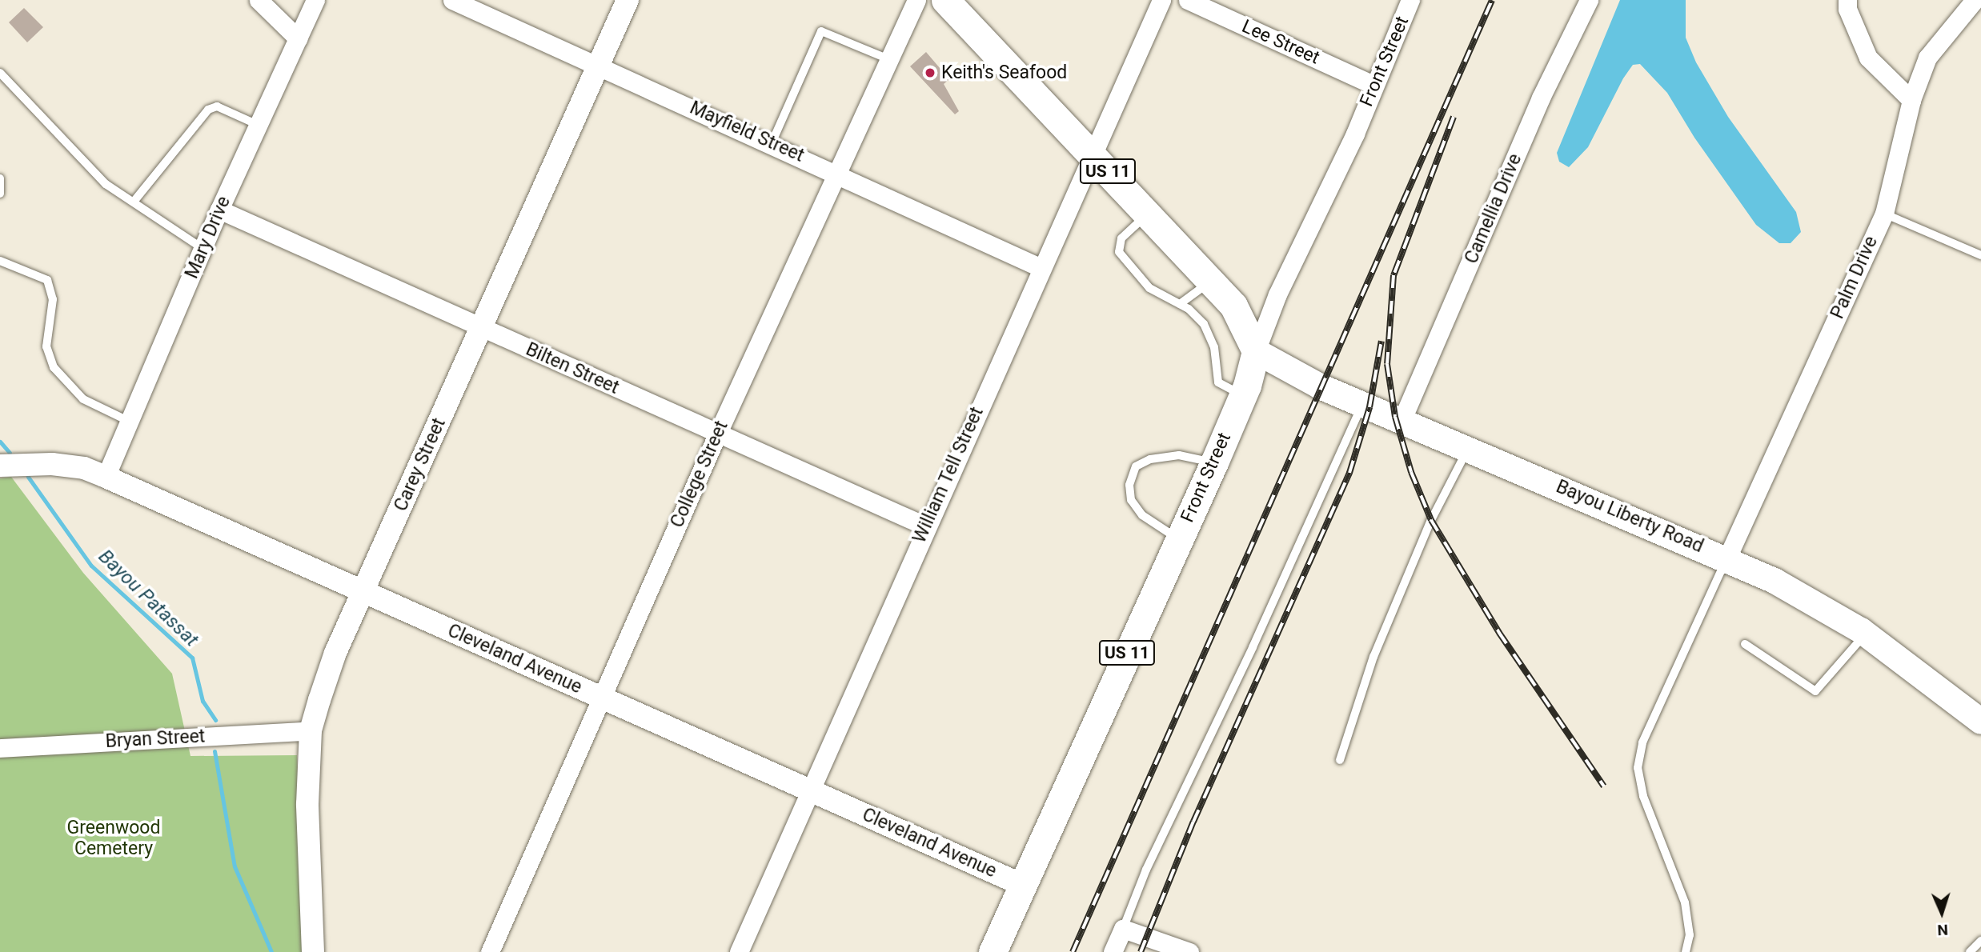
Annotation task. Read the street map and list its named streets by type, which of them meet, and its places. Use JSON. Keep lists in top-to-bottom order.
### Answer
{
  "streets": {
    "main road": ["Front Street", "US 11", "Bayou Liberty Road"],
    "street": [
      "Lee Street",
      "Mayfield Street",
      "Camellia Drive",
      "Mary Drive",
      "Palm Drive",
      "Bilten Street",
      "Carey Street",
      "College Street",
      "William Tell Street",
      "Cleveland Avenue",
      "Bryan Street"
    ]
  },
  "crossings": [
    ["Lee Street", "Front Street"],
    ["Front Street", "US 11"],
    ["Front Street", "Bayou Liberty Road"],
    ["Front Street", "Cleveland Avenue"],
    ["Mayfield Street", "Carey Street"],
    ["Mayfield Street", "College Street"],
    ["Mayfield Street", "William Tell Street"],
    ["US 11", "William Tell Street"],
    ["US 11", "Bayou Liberty Road"],
    ["Camellia Drive", "Bayou Liberty Road"],
    ["Mary Drive", "Bilten Street"],
    ["Mary Drive", "Cleveland Avenue"],
    ["Palm Drive", "Bayou Liberty Road"],
    ["Bilten Street", "Carey Street"],
    ["Bilten Street", "College Street"],
    ["Bilten Street", "William Tell Street"],
    ["Carey Street", "Cleveland Avenue"],
    ["Carey Street", "Bryan Street"],
    ["College Street", "Cleveland Avenue"],
    ["William Tell Street", "Cleveland Avenue"]
  ],
  "water": ["Bayou Patassat"],
  "parks": ["Greenwood Cemetery"],
  "places": ["Keith's Seafood"],
  "north": "bottom"
}
